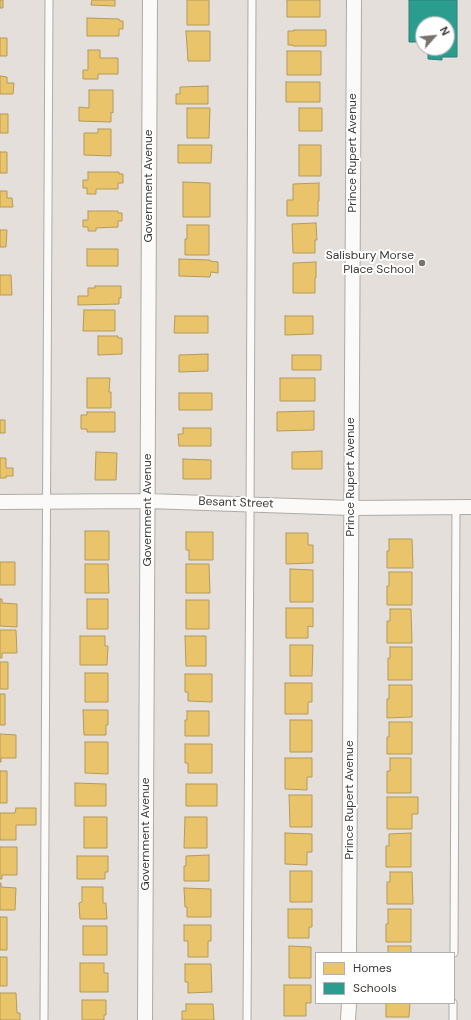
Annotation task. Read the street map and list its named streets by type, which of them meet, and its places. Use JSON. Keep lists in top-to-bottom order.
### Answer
{
  "streets": {
    "street": ["Prince Rupert Avenue", "Government Avenue", "Besant Street"]
  },
  "crossings": [
    ["Prince Rupert Avenue", "Besant Street"],
    ["Government Avenue", "Besant Street"]
  ],
  "places": ["Salisbury Morse Place School"],
  "legend": ["Homes", "Schools"],
  "north": "top right"
}
